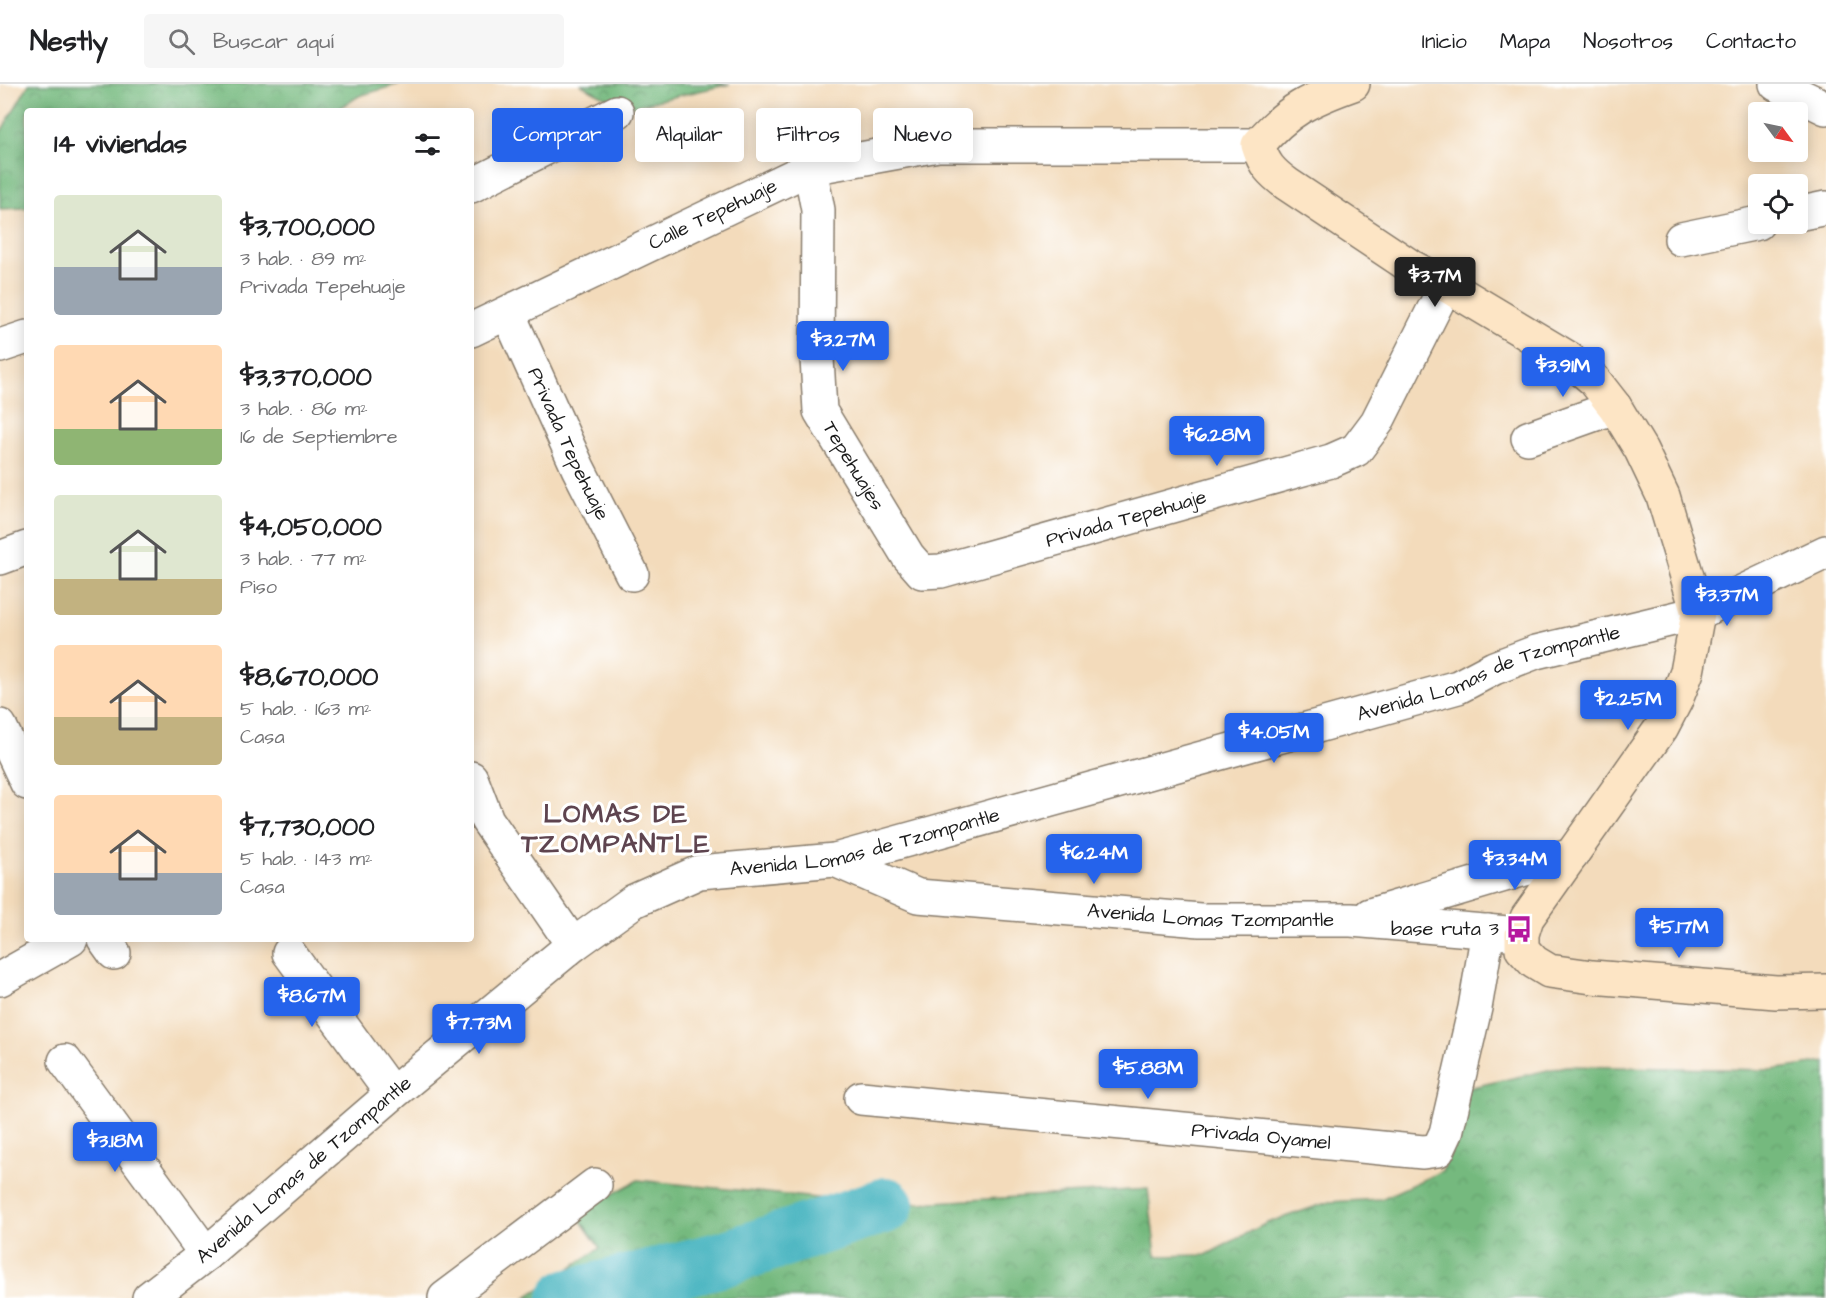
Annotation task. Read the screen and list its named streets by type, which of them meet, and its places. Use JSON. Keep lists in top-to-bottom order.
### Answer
{
  "streets": {
    "street": [
      "Calle Tepehuaje",
      "Privada Tepehuaje",
      "Tepehuajes",
      "Avenida Lomas de Tzompantle",
      "Avenida Lomas Tzompantle",
      "Privada Oyamel"
    ]
  },
  "crossings": [
    ["Calle Tepehuaje", "Privada Tepehuaje"],
    ["Calle Tepehuaje", "Tepehuajes"],
    ["Privada Tepehuaje", "Tepehuajes"],
    ["Avenida Lomas de Tzompantle", "Avenida Lomas Tzompantle"],
    ["Avenida Lomas Tzompantle", "Privada Oyamel"]
  ],
  "districts": ["LOMAS DE TZOMPANTLE"],
  "places": {
    "bus stop": ["base ruta 3"]
  },
  "north": "bottom right",
  "page": {
    "header": "Nestly",
    "search": "Buscar aquí",
    "nav": [
      "Inicio",
      "Mapa",
      "Nosotros",
      "Contacto"
    ],
    "chip": [
      "Comprar",
      "Alquilar",
      "Filtros",
      "Nuevo"
    ],
    "heading": "14 viviendas",
    "list": [
      {
        "name": "$3,700,000",
        "note": "3 hab. · 89 m² · Privada Tepehuaje"
      },
      {
        "name": "$3,370,000",
        "note": "3 hab. · 86 m² · 16 de Septiembre"
      },
      {
        "name": "$4,050,000",
        "note": "3 hab. · 77 m² · Piso"
      },
      {
        "name": "$8,670,000",
        "note": "5 hab. · 163 m² · Casa"
      },
      {
        "name": "$7,730,000",
        "note": "5 hab. · 143 m² · Casa"
      }
    ],
    "price": [
      "$3.7M",
      "$3.27M",
      "$3.91M",
      "$6.28M",
      "$3.37M",
      "$2.25M",
      "$4.05M",
      "$6.24M",
      "$3.34M",
      "$5.17M",
      "$8.67M",
      "$7.73M",
      "$5.88M",
      "$3.18M"
    ]
  }
}
